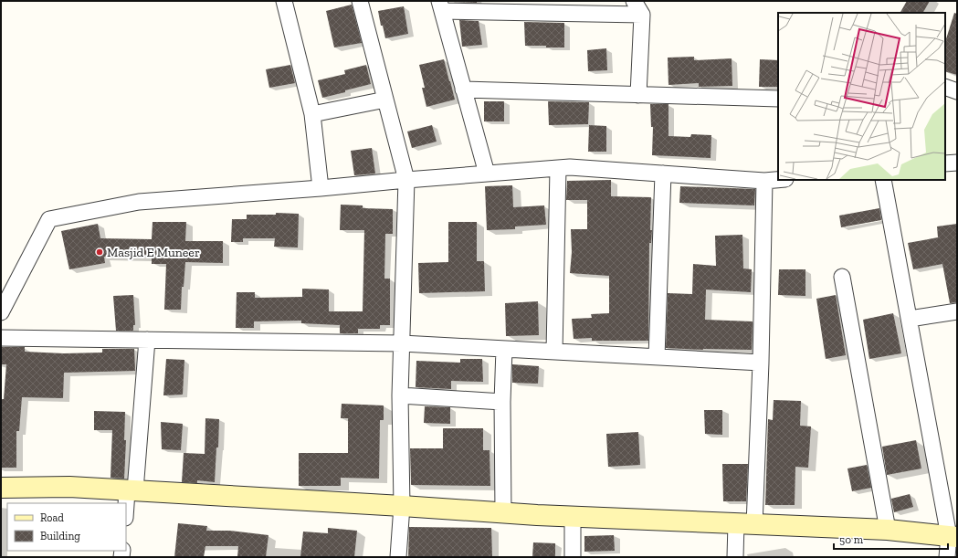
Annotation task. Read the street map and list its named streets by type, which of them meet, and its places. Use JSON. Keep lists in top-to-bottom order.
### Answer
{
  "places": ["Masjid E Muneer"],
  "legend": ["Road", "Building"],
  "scale_bar": "50 m"
}
